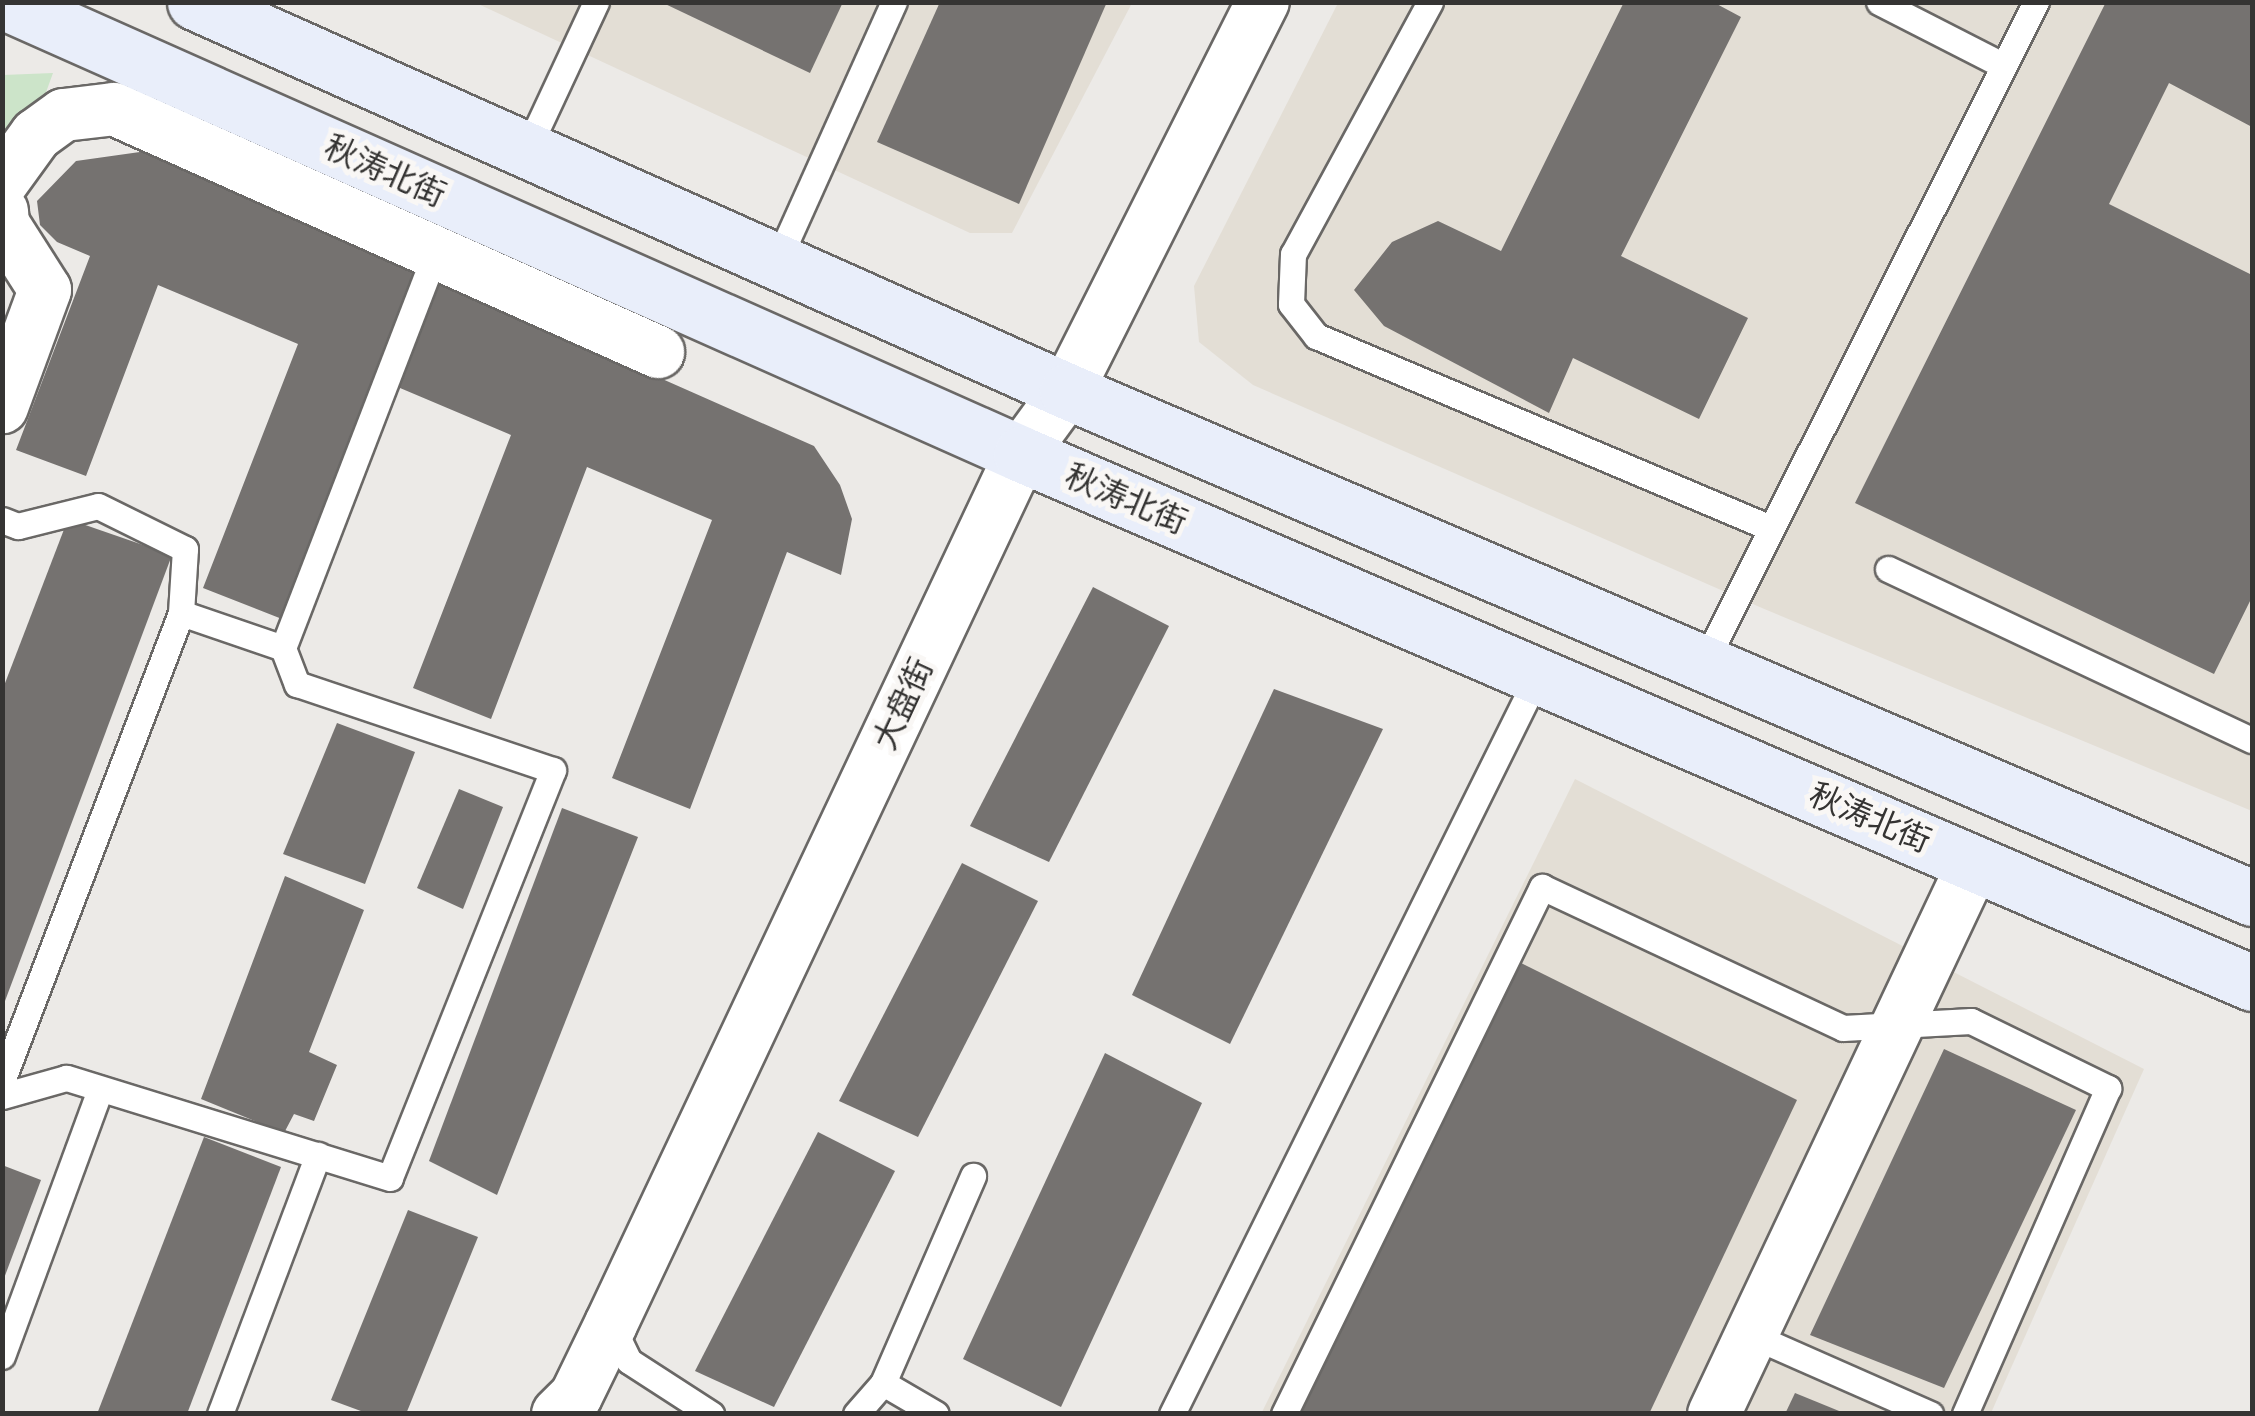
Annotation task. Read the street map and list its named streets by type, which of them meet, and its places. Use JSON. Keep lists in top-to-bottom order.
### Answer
{
  "streets": {
    "main road": ["秋涛北街"],
    "street": ["大盘街"]
  },
  "crossings": [
    ["秋涛北街", "大盘街"]
  ]
}
